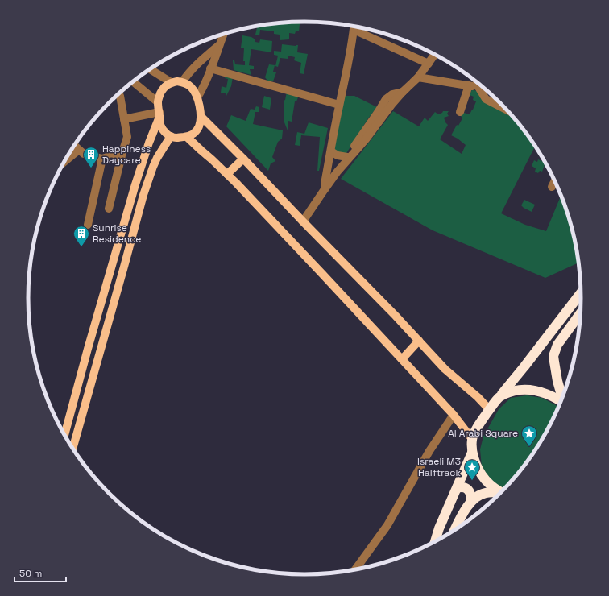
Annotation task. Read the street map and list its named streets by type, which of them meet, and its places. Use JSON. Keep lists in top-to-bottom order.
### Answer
{
  "places": {
    "building": ["Happiness Daycare", "Sunrise Residence"],
    "place": ["Al Arabi Square", "Israeli M3 Halftrack"]
  },
  "scale_bar": "50 m"
}
